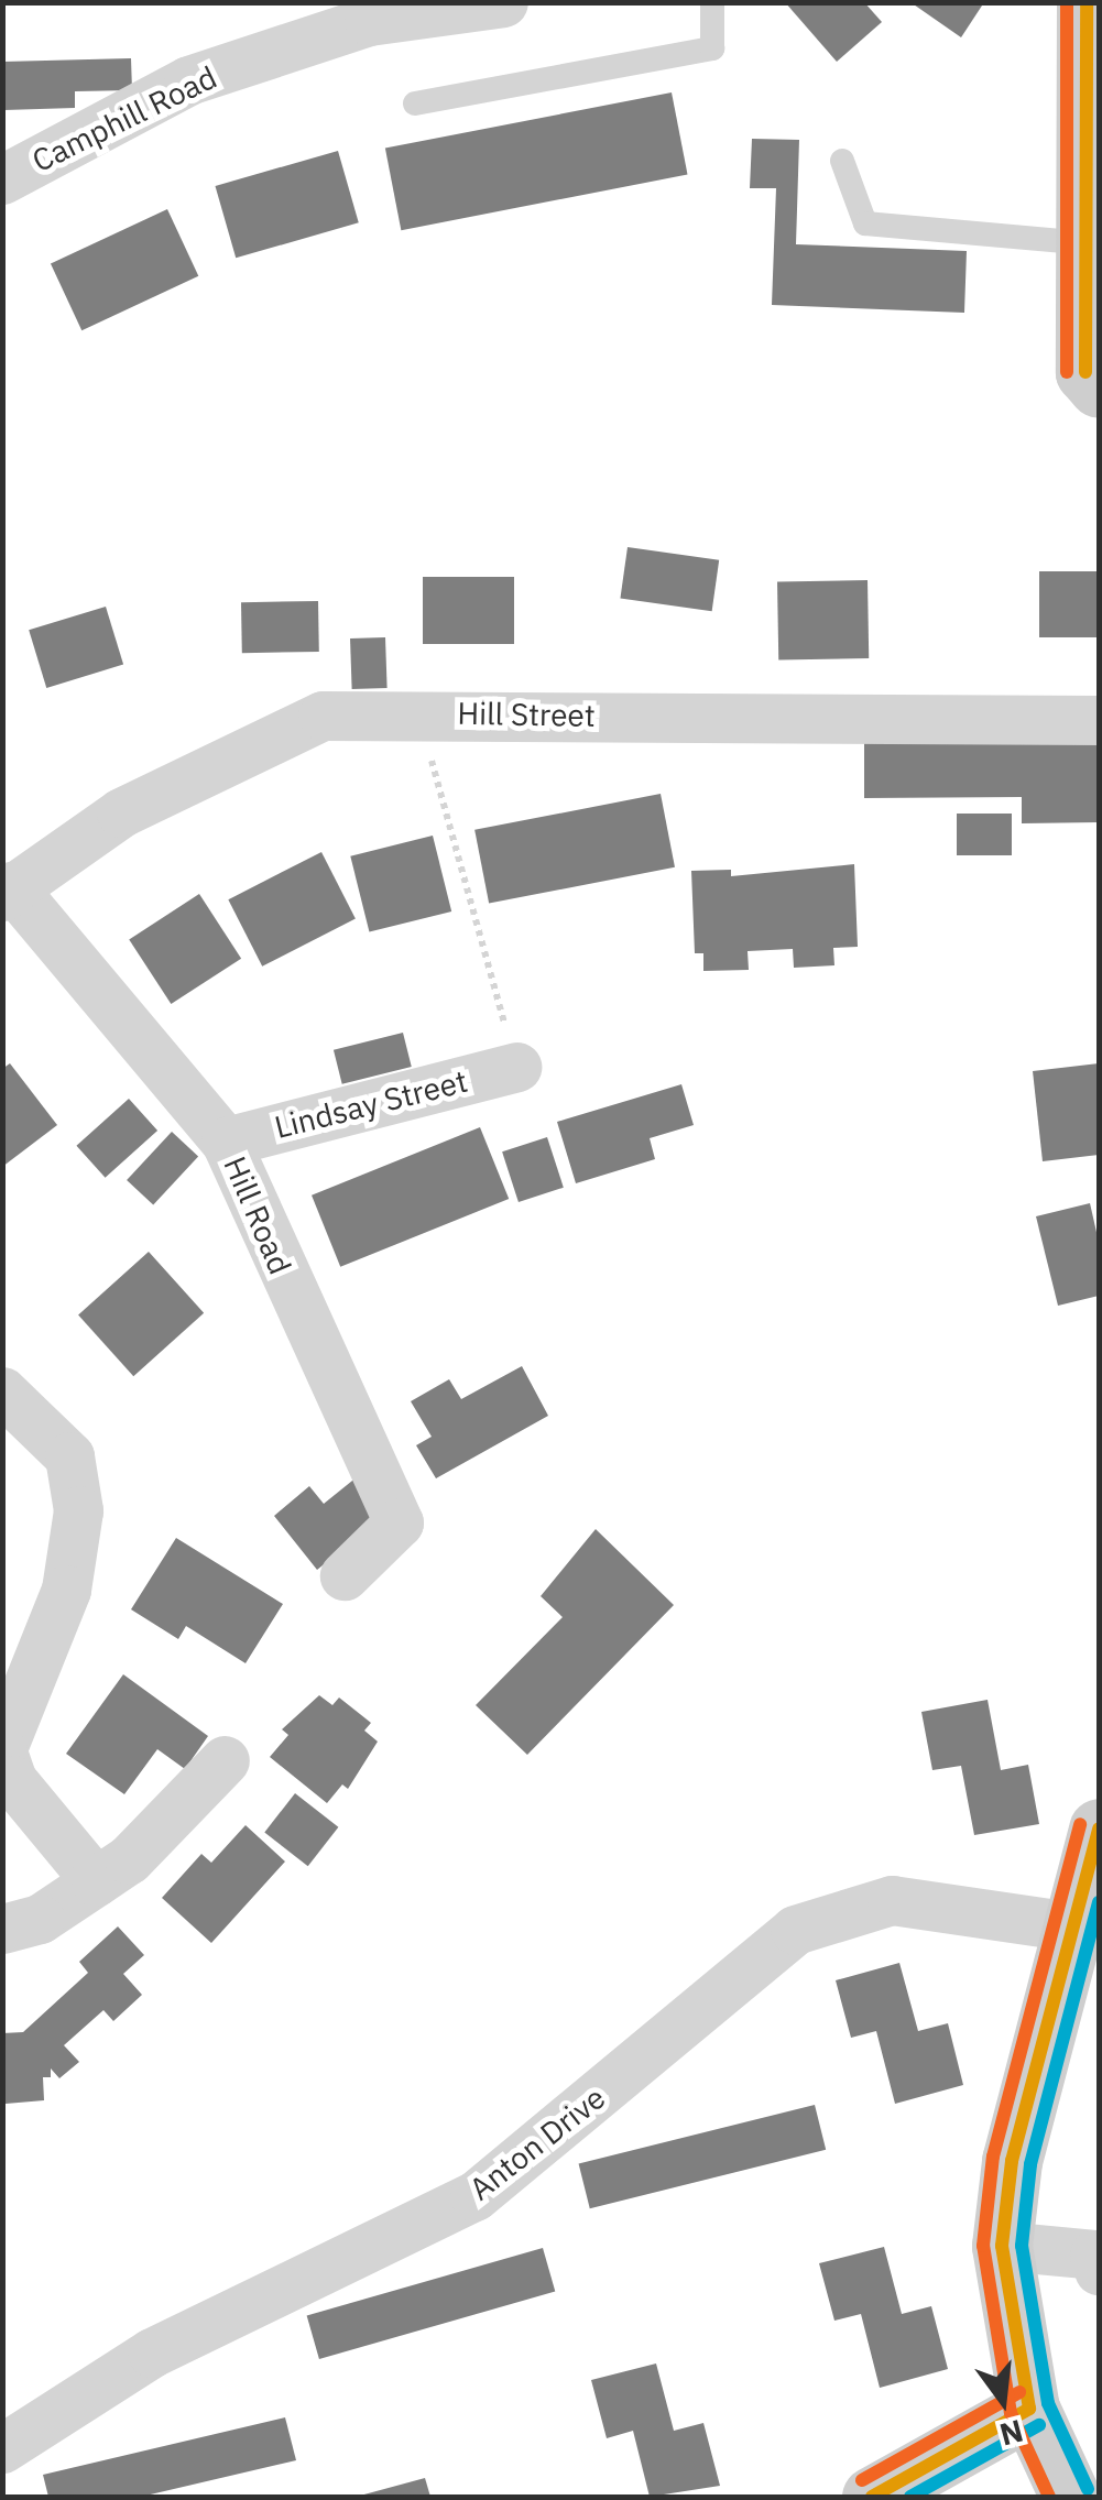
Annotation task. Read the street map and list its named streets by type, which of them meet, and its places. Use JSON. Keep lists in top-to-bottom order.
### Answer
{
  "streets": {
    "street": [
      "Camphill Road",
      "Hill Street",
      "Lindsay Street",
      "Hill Road",
      "Anton Drive"
    ]
  },
  "crossings": [
    ["Hill Street", "Hill Road"],
    ["Lindsay Street", "Hill Road"]
  ],
  "north": "bottom"
}
